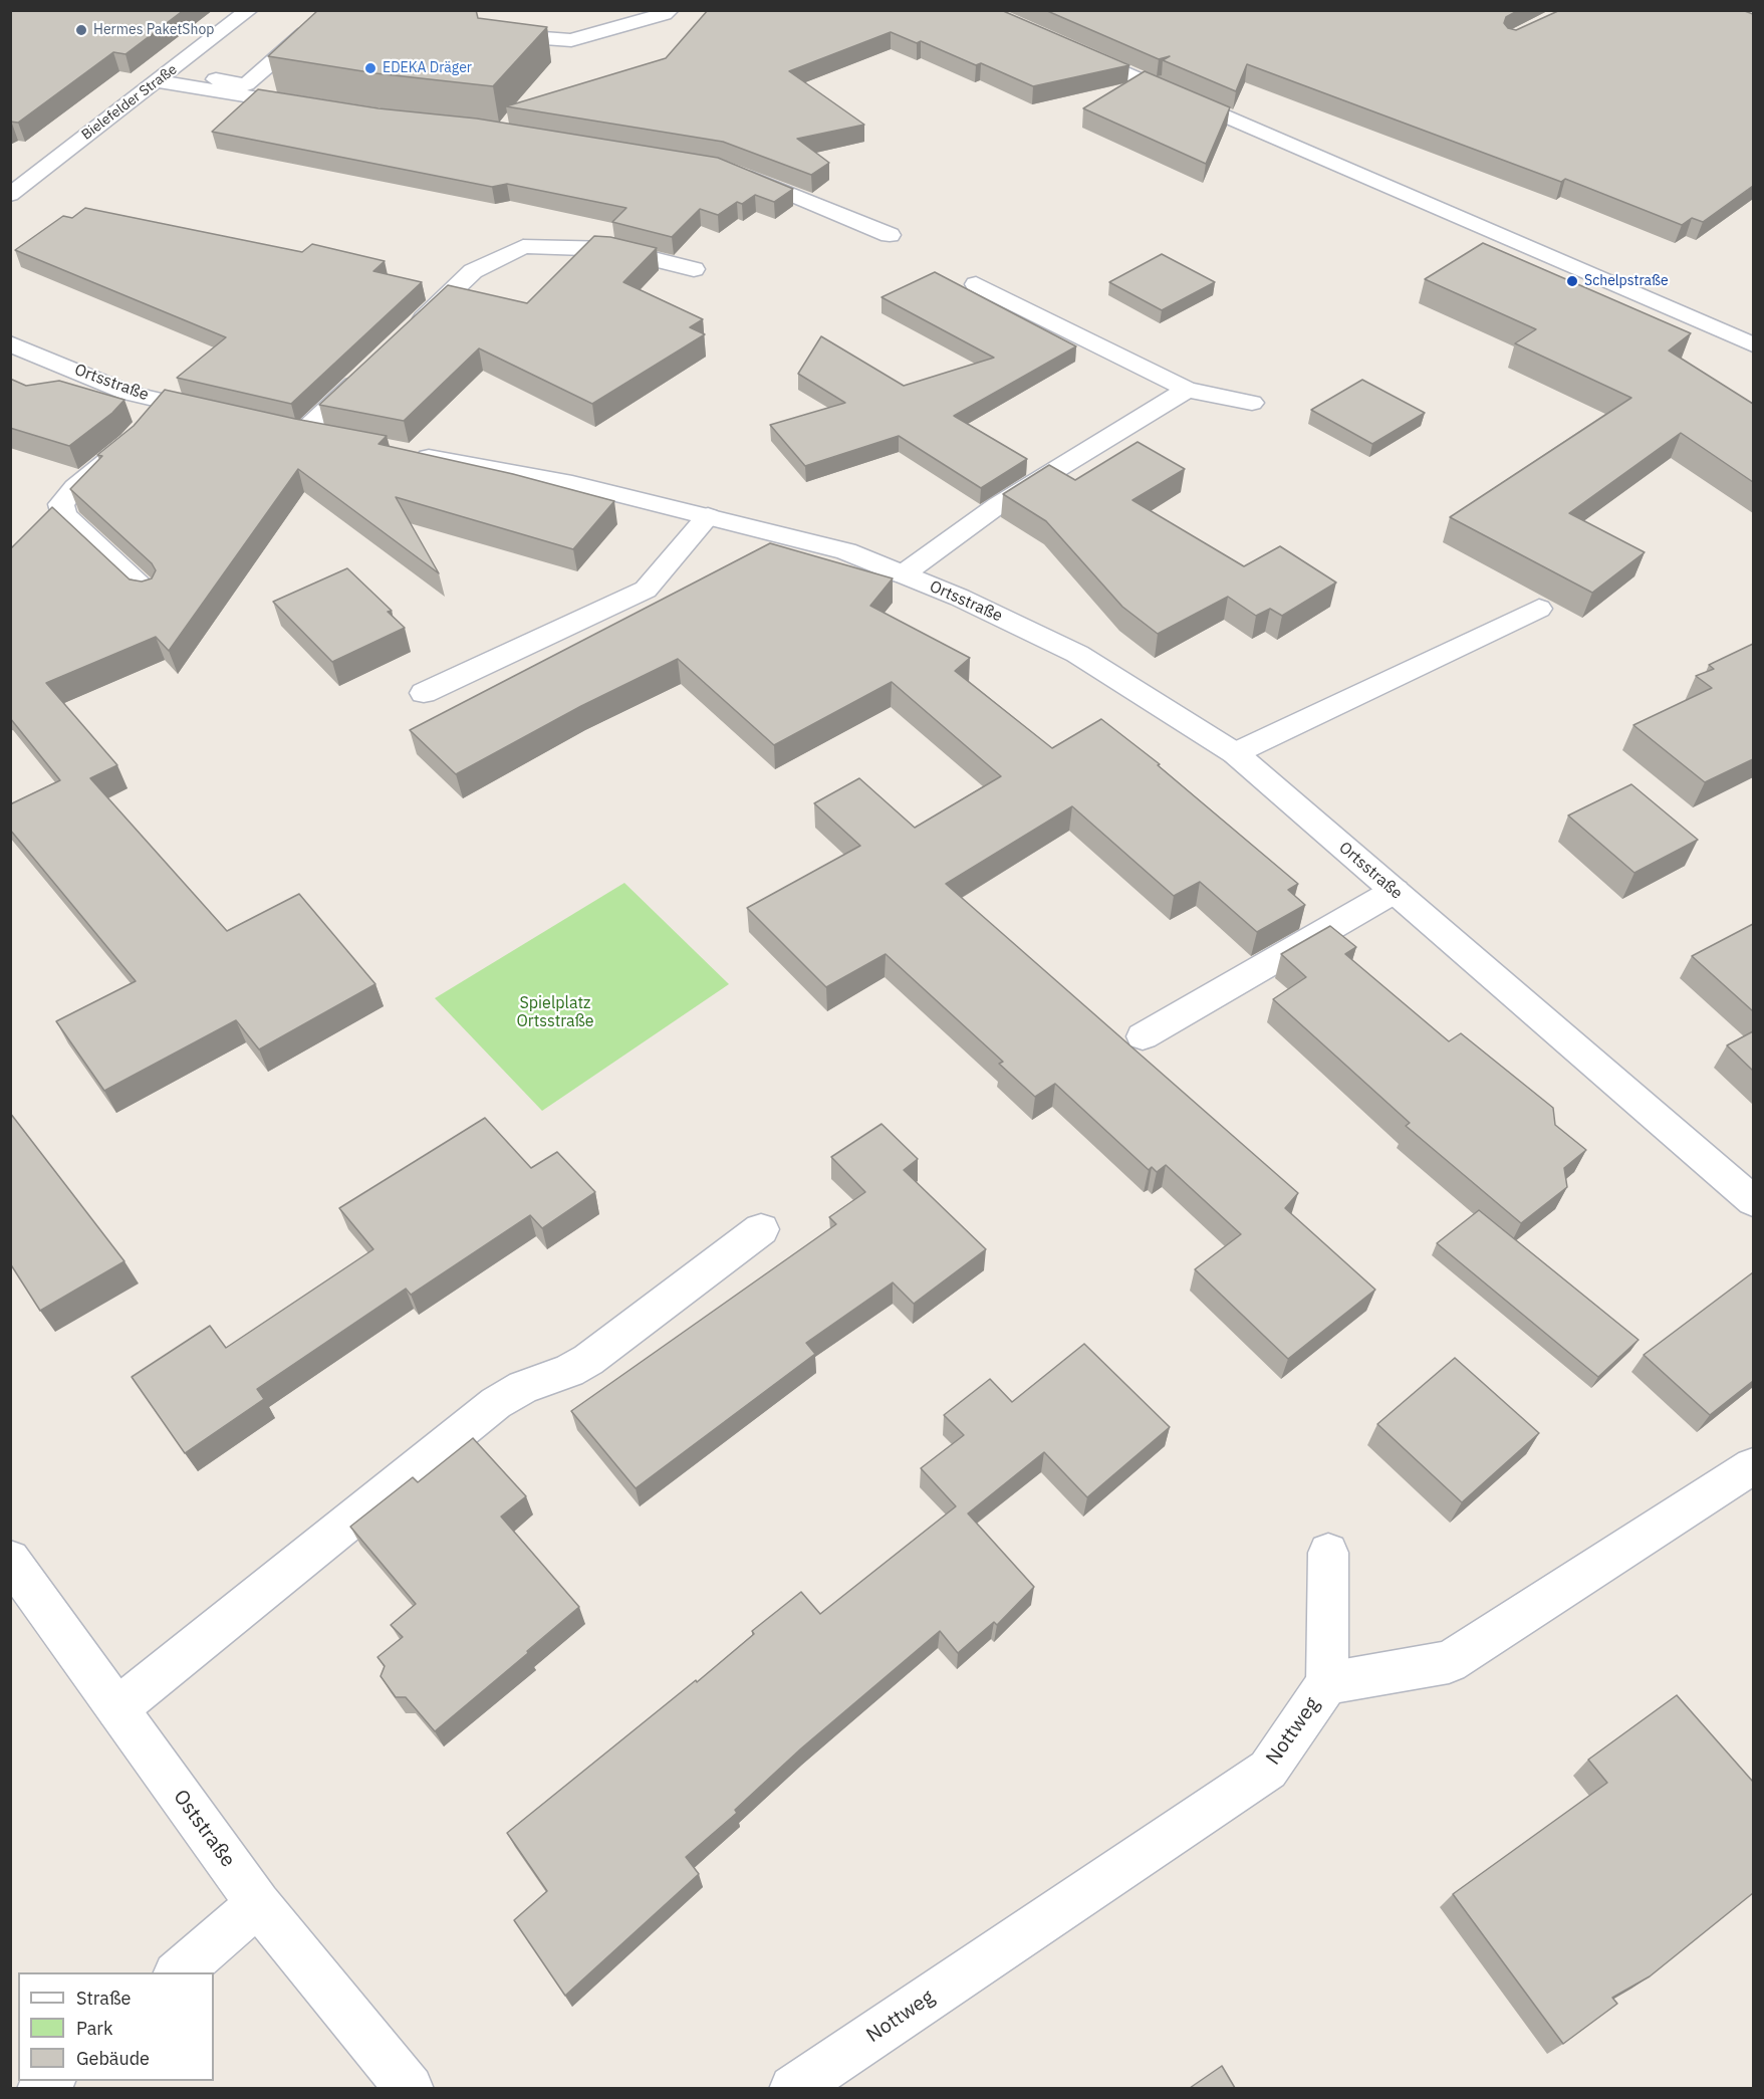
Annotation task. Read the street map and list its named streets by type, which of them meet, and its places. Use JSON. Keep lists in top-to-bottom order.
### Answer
{
  "streets": {
    "street": [
      "Bielefelder Straße",
      "Ortsstraße",
      "Nottweg",
      "Oststraße"
    ]
  },
  "parks": ["Spielplatz Ortsstraße"],
  "places": ["Hermes PaketShop", "EDEKA Dräger", "Schelpstraße"],
  "legend": ["Straße", "Park", "Gebäude"]
}
